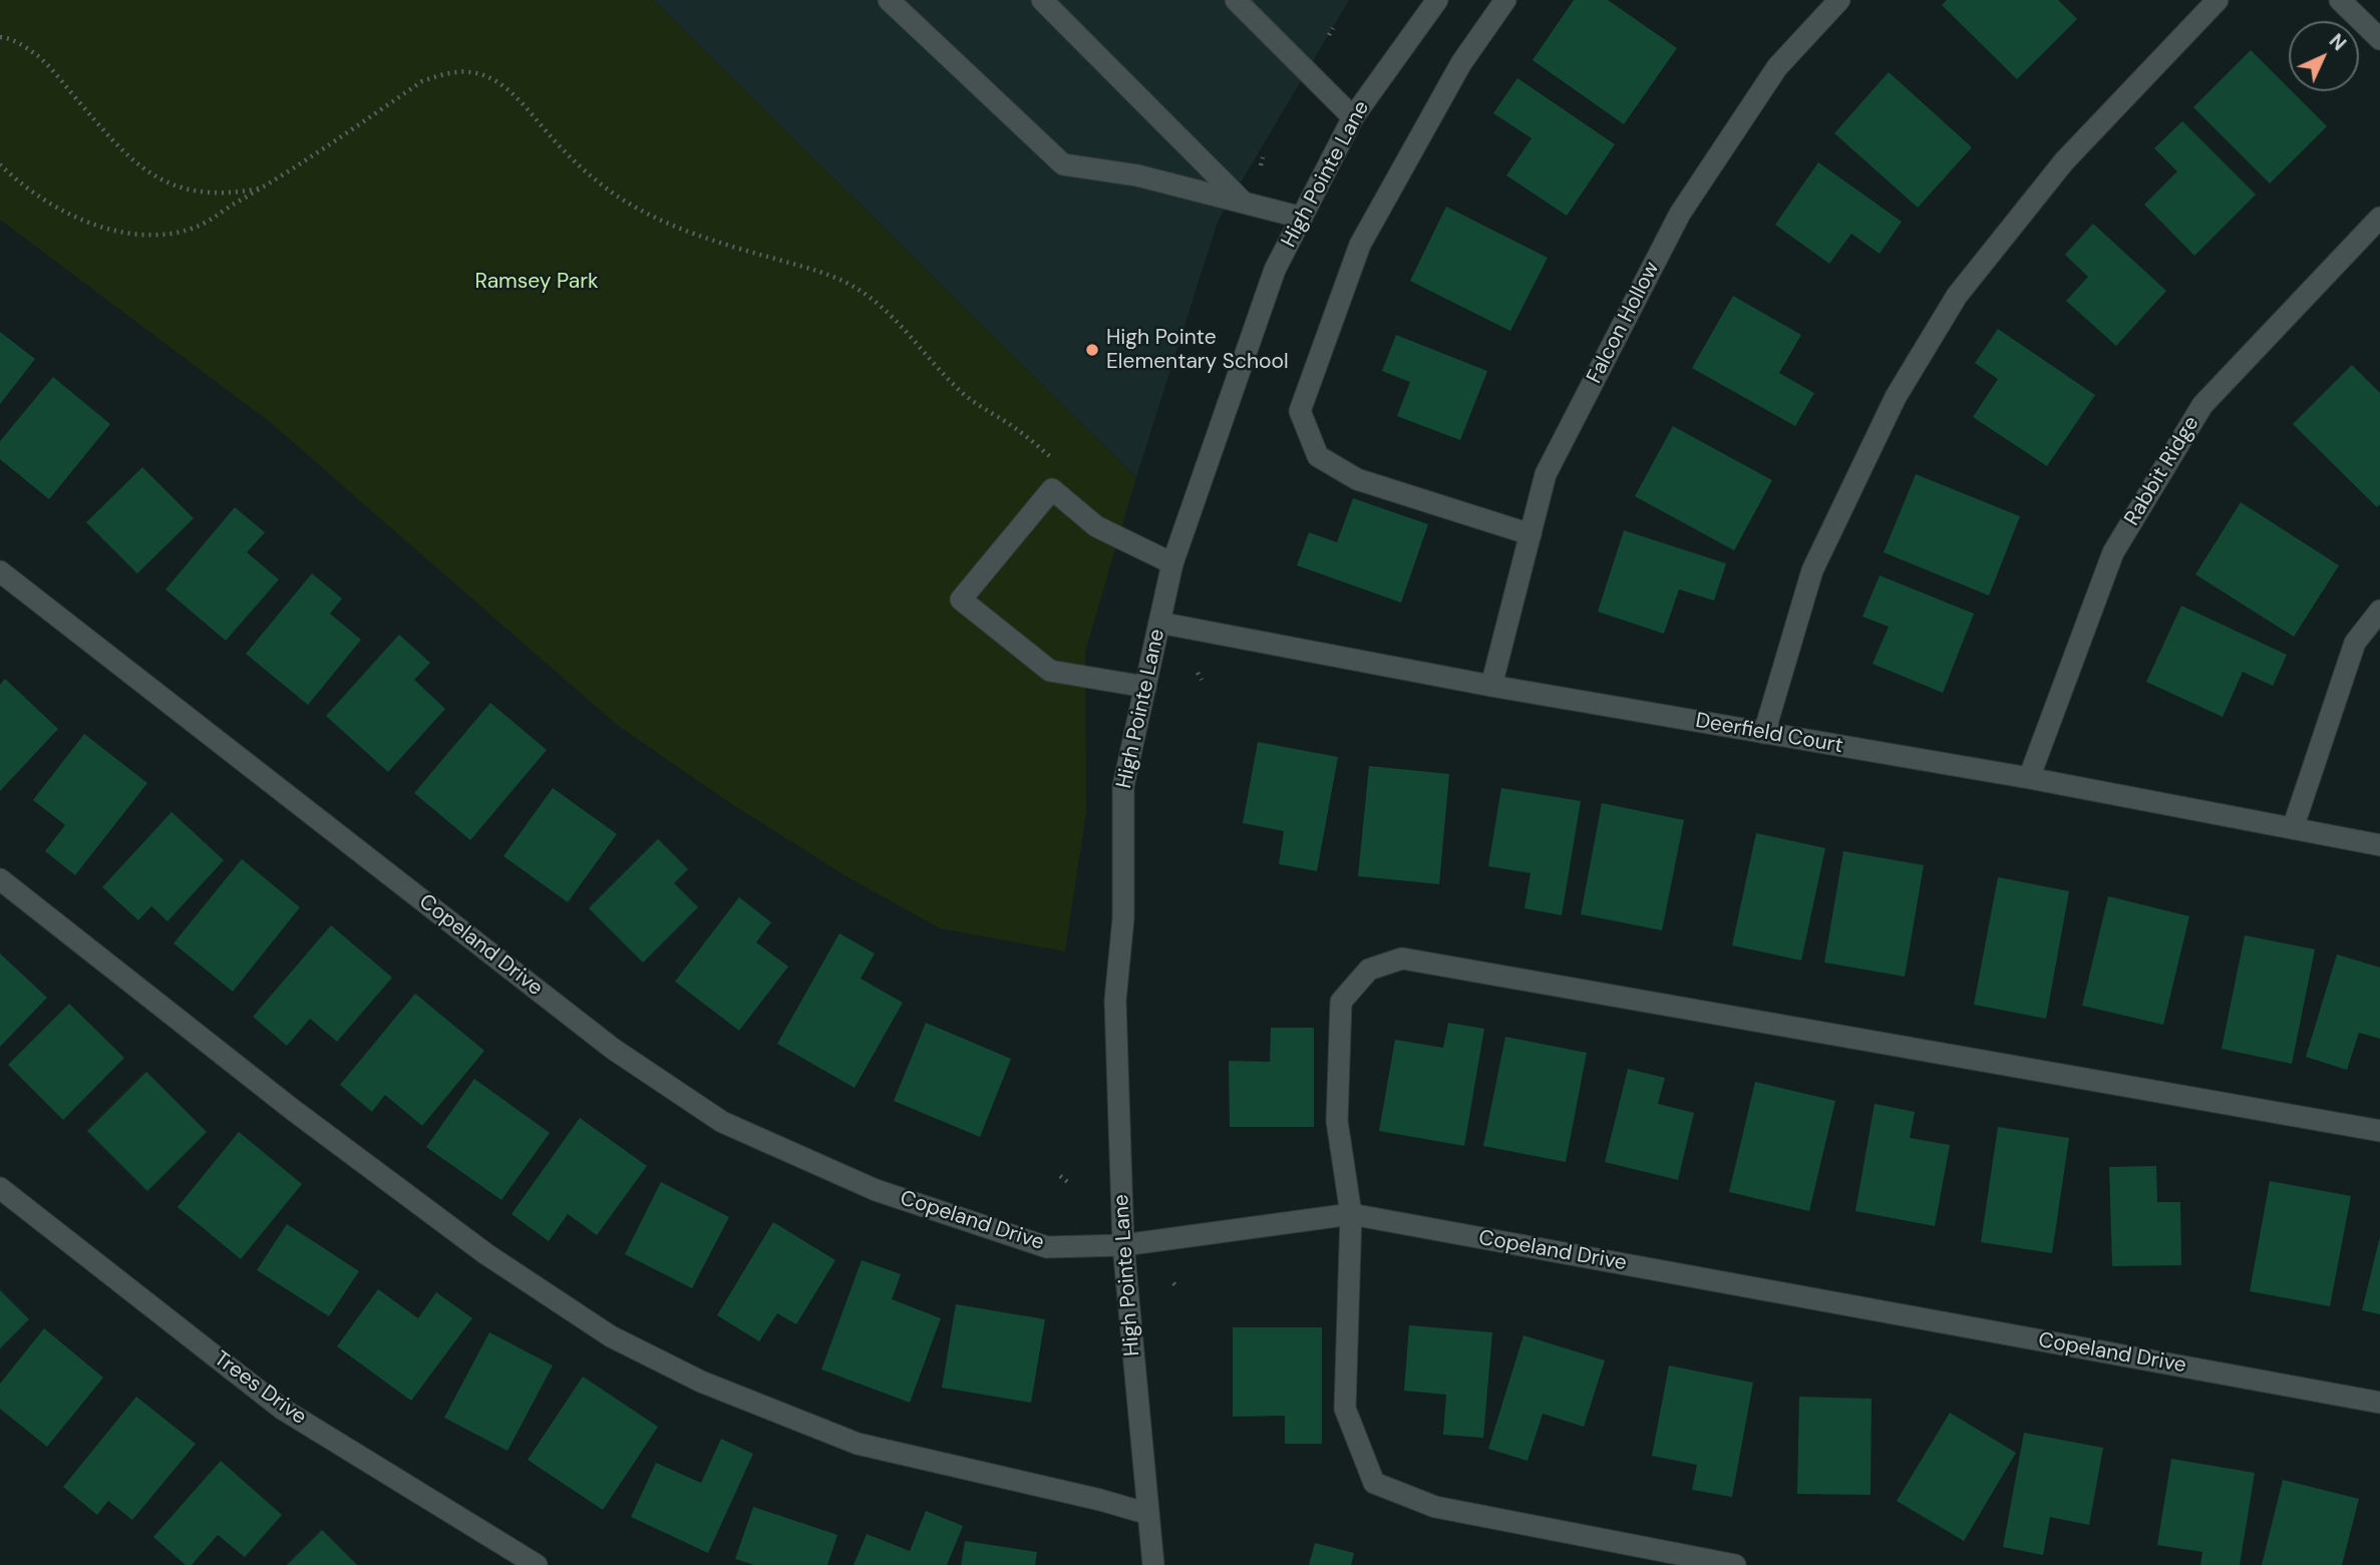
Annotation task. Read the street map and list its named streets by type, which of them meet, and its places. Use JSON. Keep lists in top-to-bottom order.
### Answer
{
  "streets": {
    "street": [
      "High Pointe Lane",
      "Falcon Hollow",
      "Rabbit Ridge",
      "Deerfield Court",
      "Copeland Drive",
      "Trees Drive"
    ]
  },
  "crossings": [
    ["High Pointe Lane", "Deerfield Court"],
    ["High Pointe Lane", "Copeland Drive"],
    ["Falcon Hollow", "Deerfield Court"],
    ["Rabbit Ridge", "Deerfield Court"]
  ],
  "parks": ["Ramsey Park"],
  "places": ["High Pointe Elementary School"],
  "north": "top right"
}
